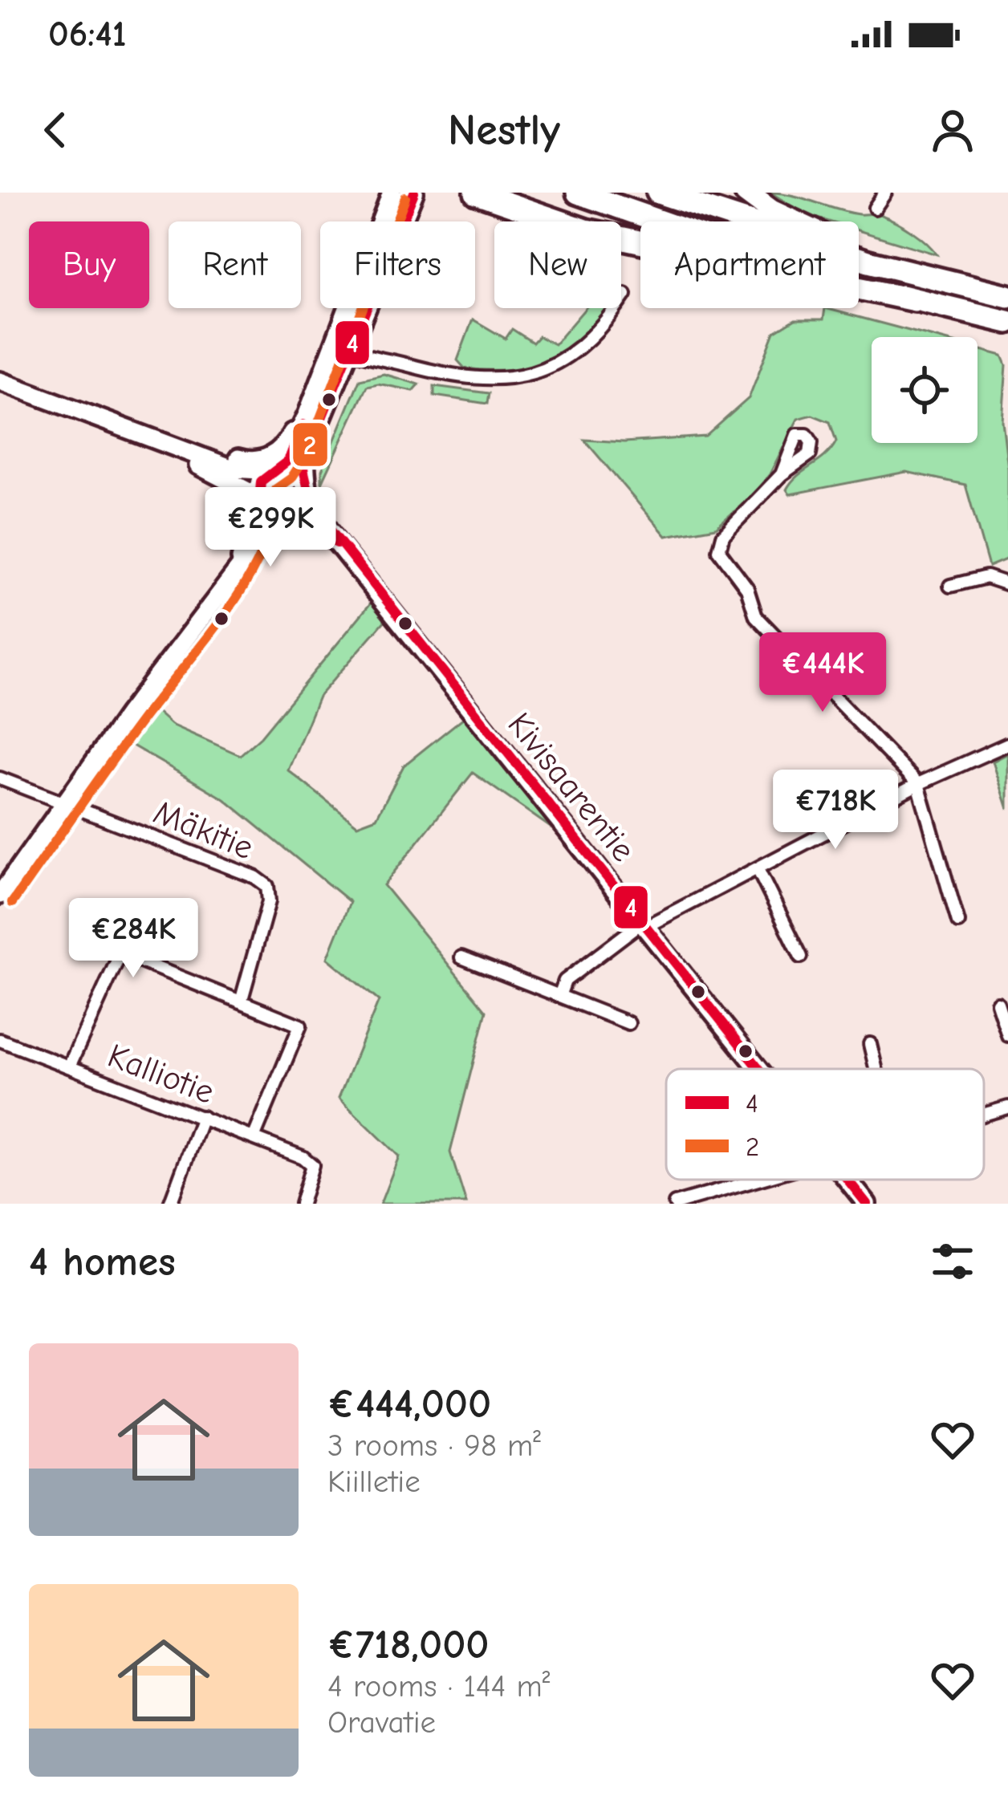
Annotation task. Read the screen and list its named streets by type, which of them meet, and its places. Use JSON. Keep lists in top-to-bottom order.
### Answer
{
  "streets": {
    "main road": ["Kivisaarentie"],
    "street": ["Mäkitie", "Kalliotie"]
  },
  "lines": ["transit line 4", "transit line 2"],
  "legend": ["4", "2"],
  "page": {
    "status": "06:41",
    "header": "Nestly",
    "chip": [
      "Buy",
      "Rent",
      "Filters",
      "New",
      "Apartment"
    ],
    "price": [
      "€299K",
      "€444K",
      "€718K",
      "€284K"
    ],
    "heading": "4 homes",
    "list": [
      {
        "name": "€444,000",
        "note": "3 rooms · 98 m² · Kiilletie"
      },
      {
        "name": "€718,000",
        "note": "4 rooms · 144 m² · Oravatie"
      }
    ]
  }
}
